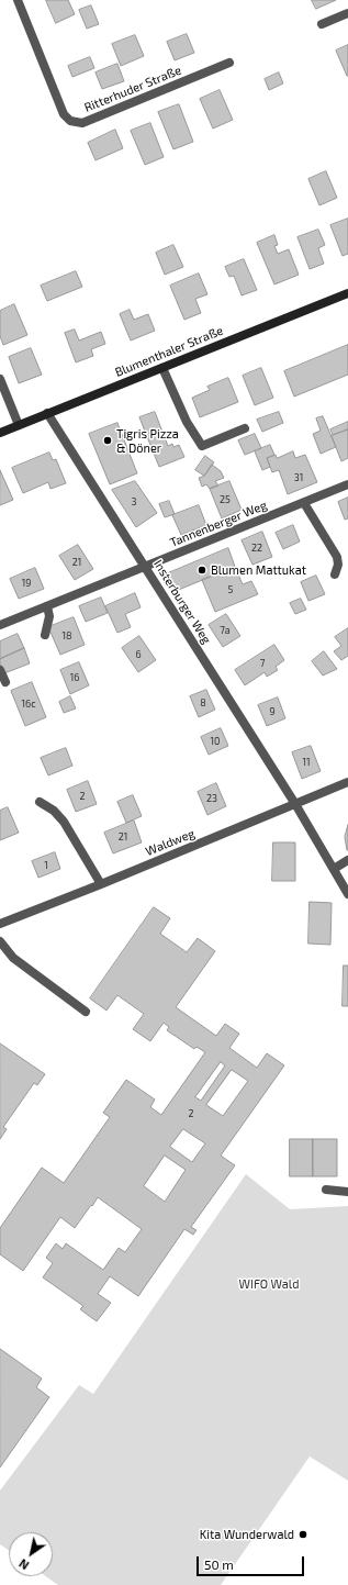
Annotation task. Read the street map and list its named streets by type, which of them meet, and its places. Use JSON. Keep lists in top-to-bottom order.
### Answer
{
  "streets": {
    "main road": ["Blumenthaler Straße"],
    "street": [
      "Ritterhuder Straße",
      "Tannenberger Weg",
      "Insterburger Weg",
      "Waldweg"
    ]
  },
  "crossings": [
    ["Blumenthaler Straße", "Insterburger Weg"],
    ["Tannenberger Weg", "Insterburger Weg"],
    ["Insterburger Weg", "Waldweg"]
  ],
  "parks": ["WIFO Wald"],
  "places": ["Tigris Pizza & Döner", "Blumen Mattukat", "Kita Wunderwald"],
  "house_numbers": [
    "31",
    "25",
    "3",
    "22",
    "21",
    "19",
    "5",
    "7a",
    "18",
    "6",
    "7",
    "16",
    "8",
    "16c",
    "9",
    "10",
    "11",
    "2",
    "23",
    "21",
    "1",
    "2"
  ],
  "scale_bar": "50 m",
  "north": "bottom left"
}
